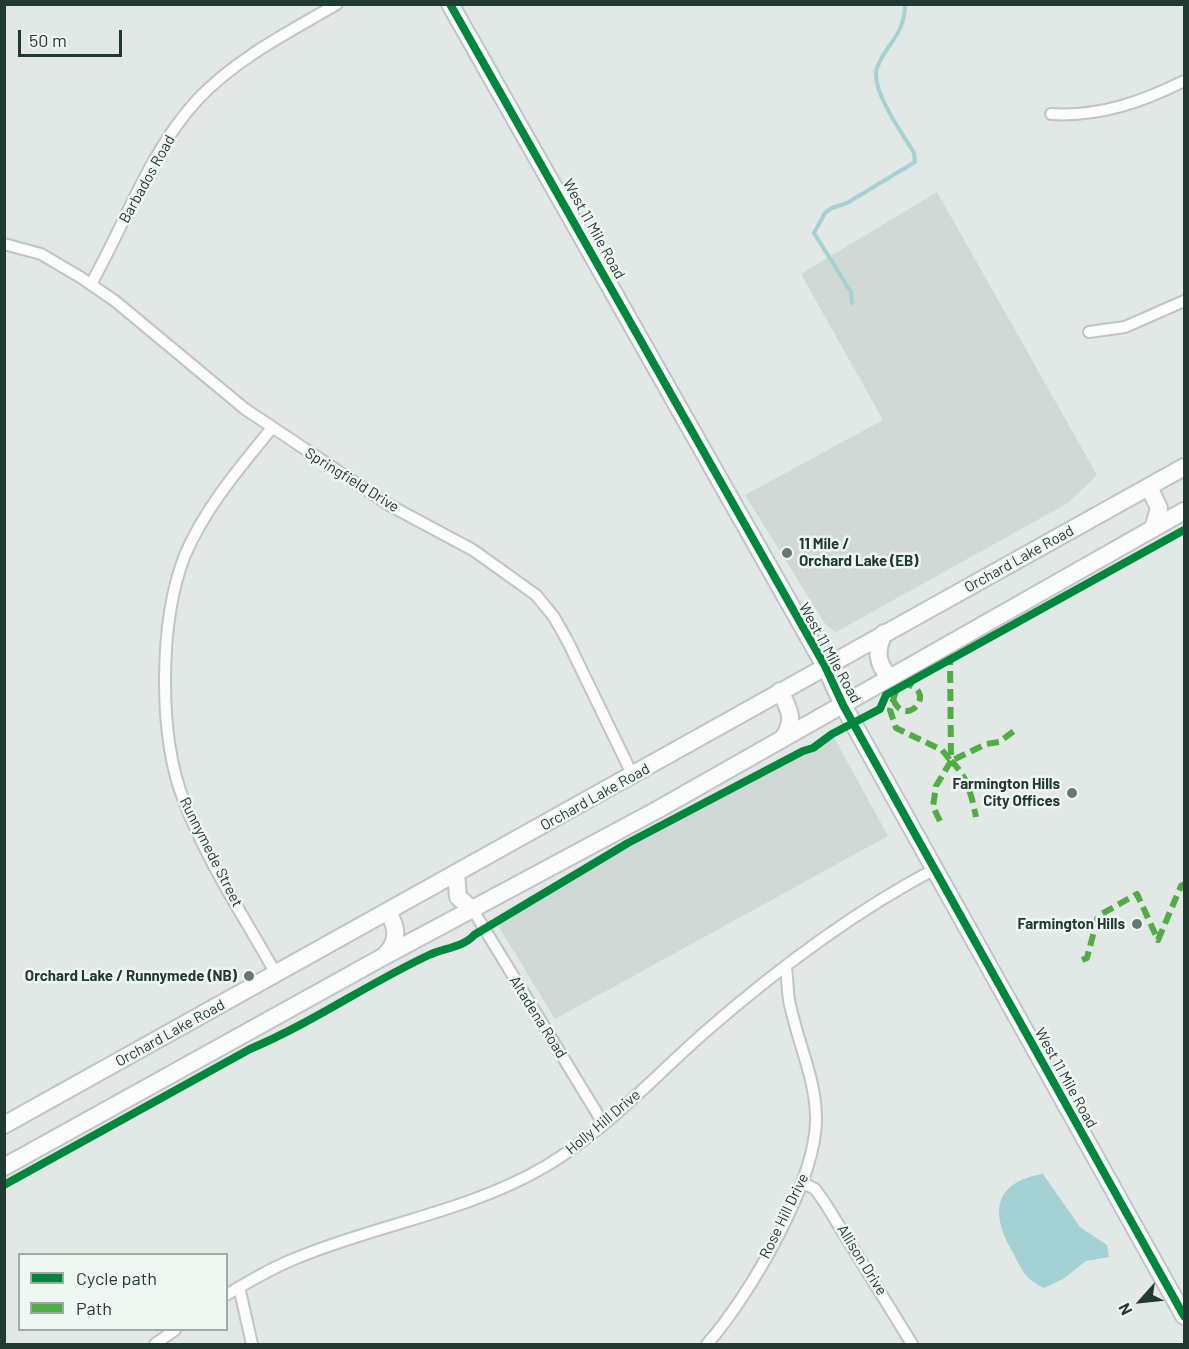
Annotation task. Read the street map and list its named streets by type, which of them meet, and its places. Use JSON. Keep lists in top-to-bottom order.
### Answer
{
  "streets": {
    "main road": ["West 11 Mile Road", "Orchard Lake Road"],
    "street": [
      "Barbados Road",
      "Springfield Drive",
      "Runnymede Street",
      "Altadena Road",
      "Holly Hill Drive",
      "Rose Hill Drive",
      "Allison Drive"
    ]
  },
  "crossings": [
    ["Barbados Road", "Springfield Drive"],
    ["West 11 Mile Road", "Orchard Lake Road"],
    ["West 11 Mile Road", "Holly Hill Drive"],
    ["Springfield Drive", "Orchard Lake Road"],
    ["Springfield Drive", "Runnymede Street"],
    ["Orchard Lake Road", "Runnymede Street"],
    ["Altadena Road", "Holly Hill Drive"],
    ["Holly Hill Drive", "Rose Hill Drive"],
    ["Rose Hill Drive", "Allison Drive"]
  ],
  "places": [
    "11 Mile / Orchard Lake (EB)",
    "Farmington Hills City Offices",
    "Farmington Hills",
    "Orchard Lake / Runnymede (NB)"
  ],
  "legend": ["Cycle path", "Path"],
  "scale_bar": "50 m",
  "north": "bottom left"
}
